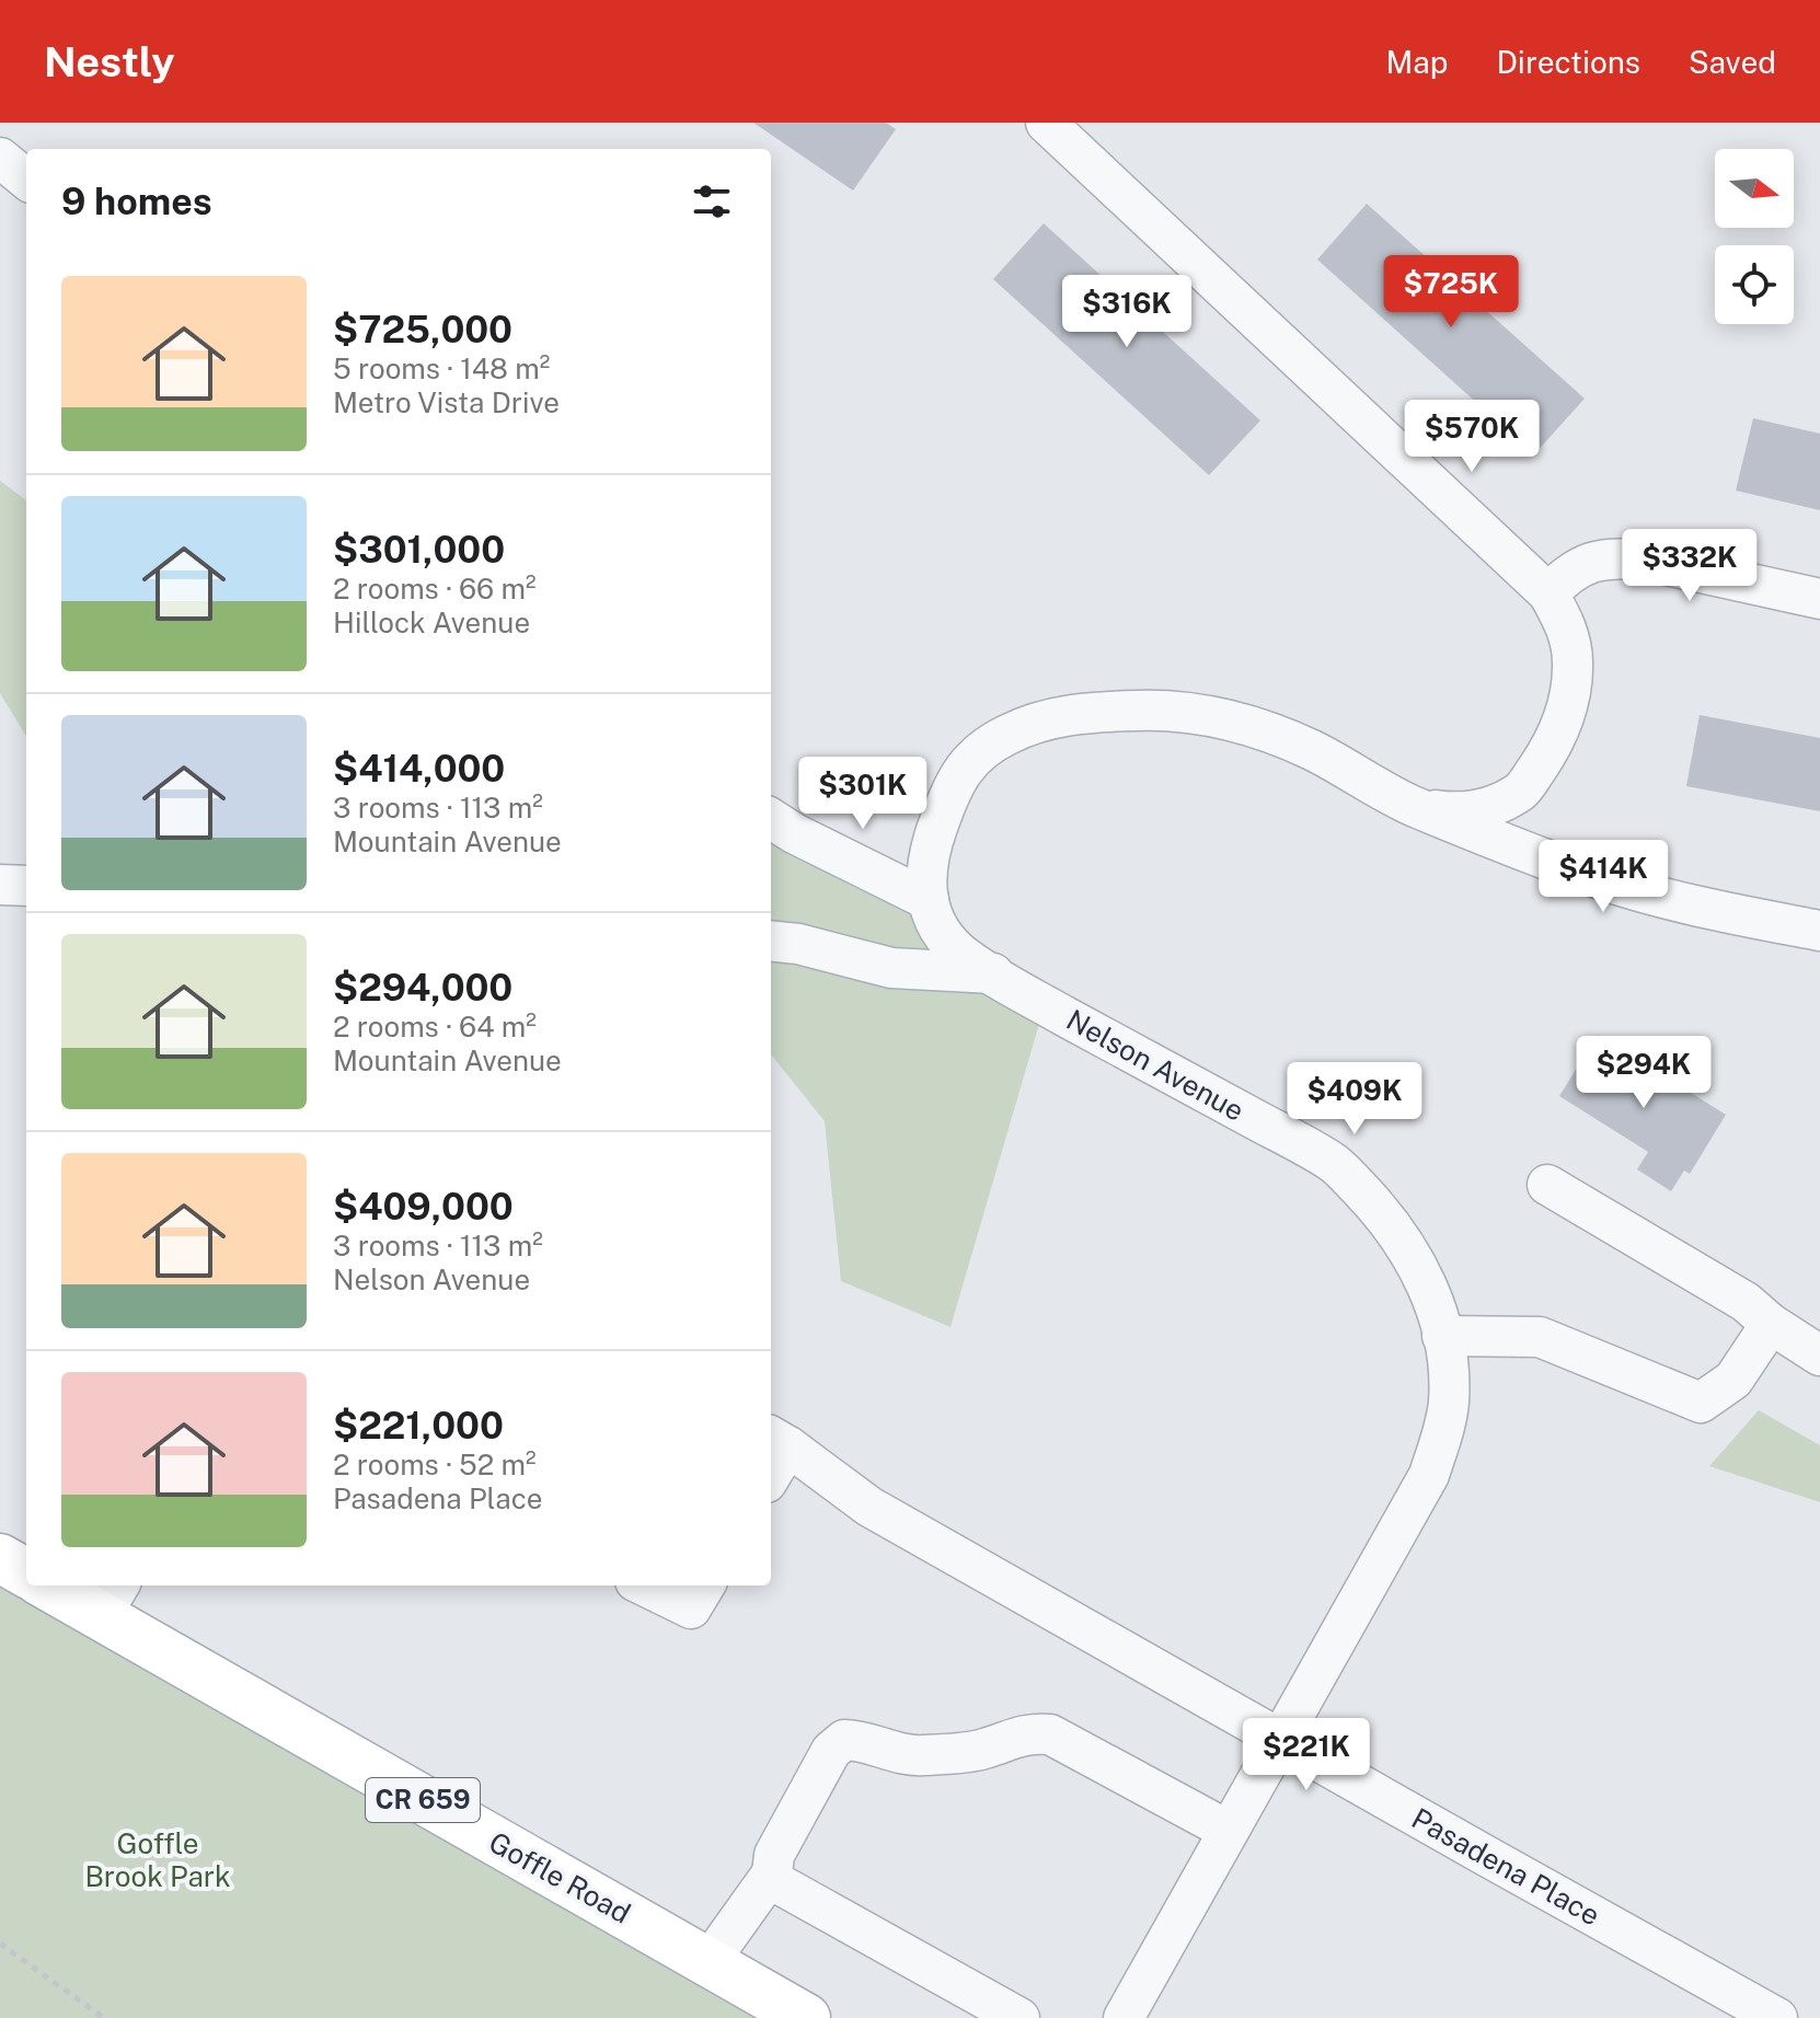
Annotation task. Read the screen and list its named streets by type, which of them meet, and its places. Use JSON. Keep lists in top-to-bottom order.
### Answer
{
  "streets": {
    "main road": ["CR 659", "Goffle Road"],
    "street": ["Nelson Avenue", "Pasadena Place"]
  },
  "crossings": [
    ["Nelson Avenue", "Pasadena Place"]
  ],
  "parks": ["Goffle Brook Park"],
  "north": "right",
  "page": {
    "header": "Nestly",
    "nav": ["Map", "Directions", "Saved"],
    "heading": "9 homes",
    "list": [
      {
        "name": "$725,000",
        "note": "5 rooms · 148 m² · Metro Vista Drive"
      },
      {
        "name": "$301,000",
        "note": "2 rooms · 66 m² · Hillock Avenue"
      },
      {
        "name": "$414,000",
        "note": "3 rooms · 113 m² · Mountain Avenue"
      },
      {
        "name": "$294,000",
        "note": "2 rooms · 64 m² · Mountain Avenue"
      },
      {
        "name": "$409,000",
        "note": "3 rooms · 113 m² · Nelson Avenue"
      },
      {
        "name": "$221,000",
        "note": "2 rooms · 52 m² · Pasadena Place"
      }
    ],
    "price": [
      "$725K",
      "$316K",
      "$570K",
      "$332K",
      "$301K",
      "$414K",
      "$294K",
      "$409K",
      "$221K"
    ]
  }
}
